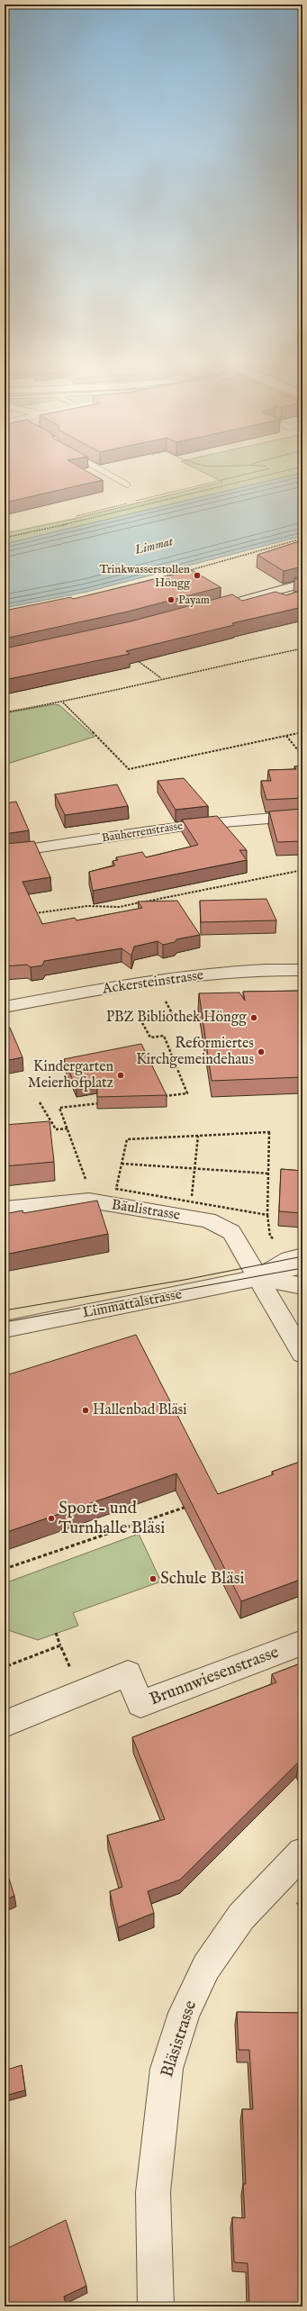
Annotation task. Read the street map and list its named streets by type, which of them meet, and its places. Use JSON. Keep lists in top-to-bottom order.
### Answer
{
  "streets": {
    "street": [
      "Bauherrenstrasse",
      "Ackersteinstrasse",
      "Bäulistrasse",
      "Limmattalstrasse",
      "Brunnwiesenstrasse",
      "Bläsistrasse"
    ]
  },
  "crossings": [
    ["Bäulistrasse", "Limmattalstrasse"]
  ],
  "water": ["Limmat"],
  "places": [
    "Trinkwasserstollen Höngg",
    "Payam",
    "PBZ Bibliothek Höngg",
    "Reformiertes Kirchgemeindehaus",
    "Kindergarten Meierhofplatz",
    "Hallenbad Bläsi",
    "Sport- und Turnhalle Bläsi",
    "Schule Bläsi"
  ]
}
